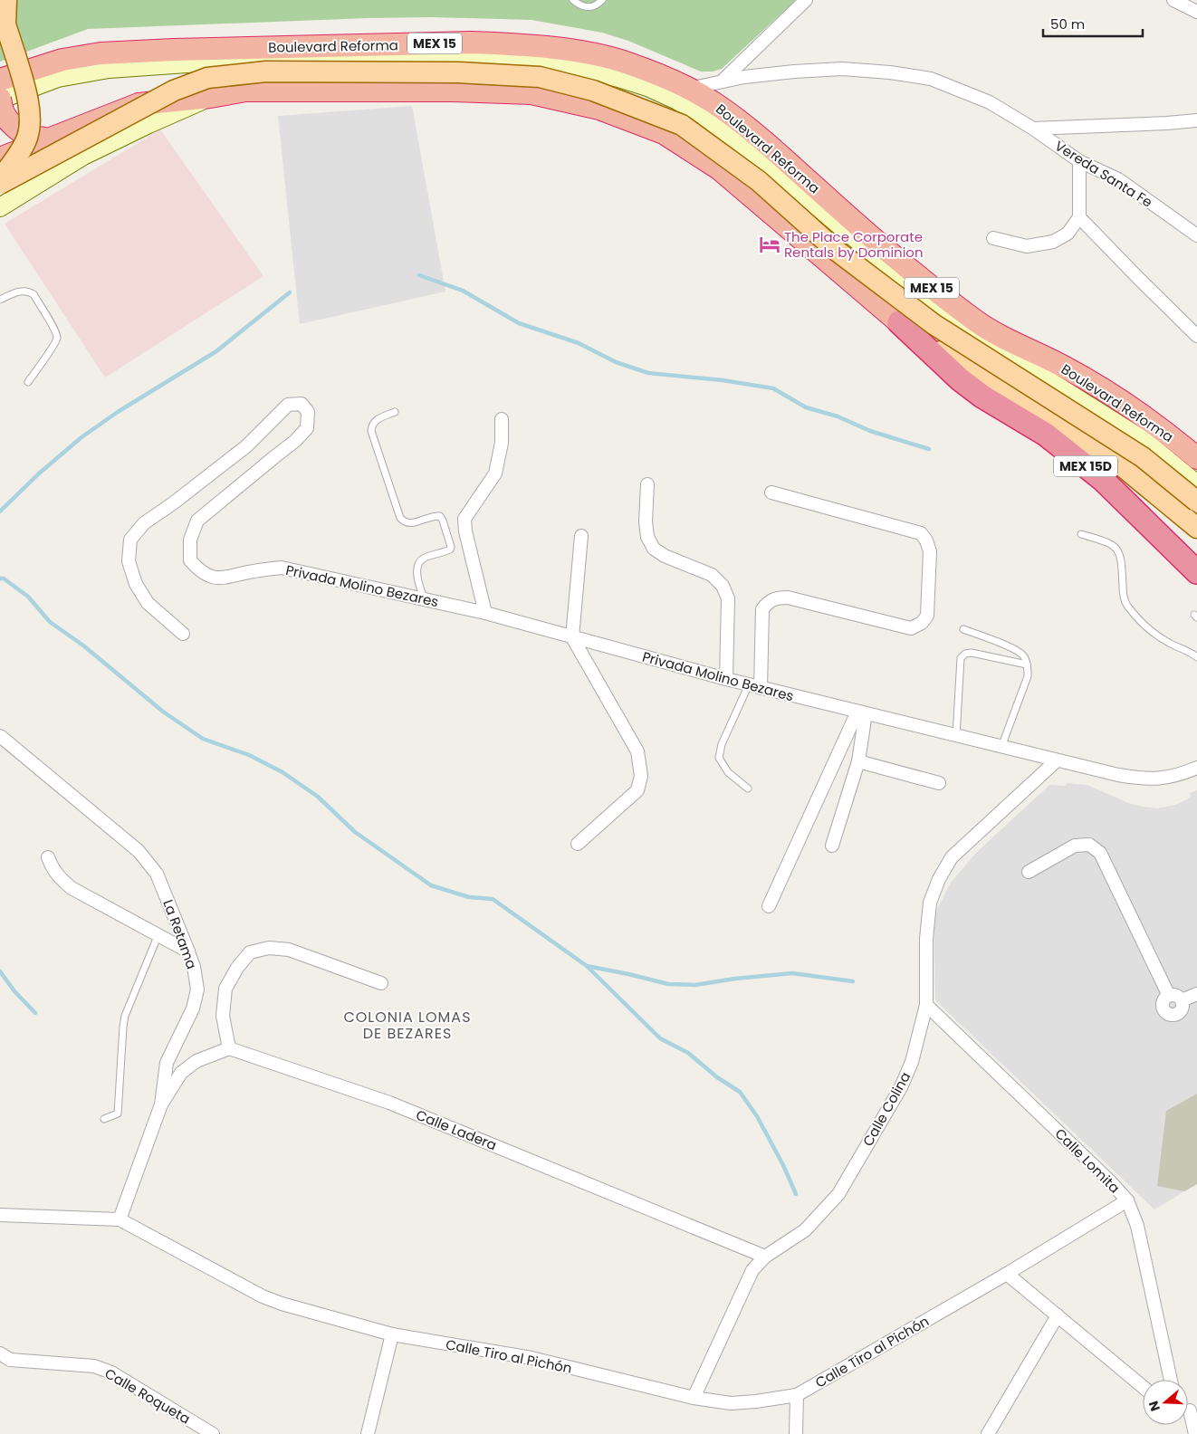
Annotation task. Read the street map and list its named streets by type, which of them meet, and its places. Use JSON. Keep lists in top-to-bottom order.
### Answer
{
  "streets": {
    "highway": ["MEX 15", "Boulevard Reforma", "MEX 15D"],
    "street": [
      "Vereda Santa Fe",
      "Privada Molino Bezares",
      "La Retama",
      "Calle Colina",
      "Calle Ladera",
      "Calle Lomita",
      "Calle Tiro al Pichón",
      "Calle Roqueta"
    ]
  },
  "crossings": [
    ["MEX 15", "Boulevard Reforma"],
    ["Privada Molino Bezares", "Calle Colina"],
    ["La Retama", "Calle Tiro al Pichón"],
    ["Calle Colina", "Calle Ladera"],
    ["Calle Colina", "Calle Lomita"],
    ["Calle Colina", "Calle Tiro al Pichón"],
    ["Calle Lomita", "Calle Tiro al Pichón"]
  ],
  "districts": ["COLONIA LOMAS DE BEZARES"],
  "places": {
    "hotel": ["The Place Corporate Rentals by Dominion"]
  },
  "scale_bar": "50 m",
  "north": "left"
}
